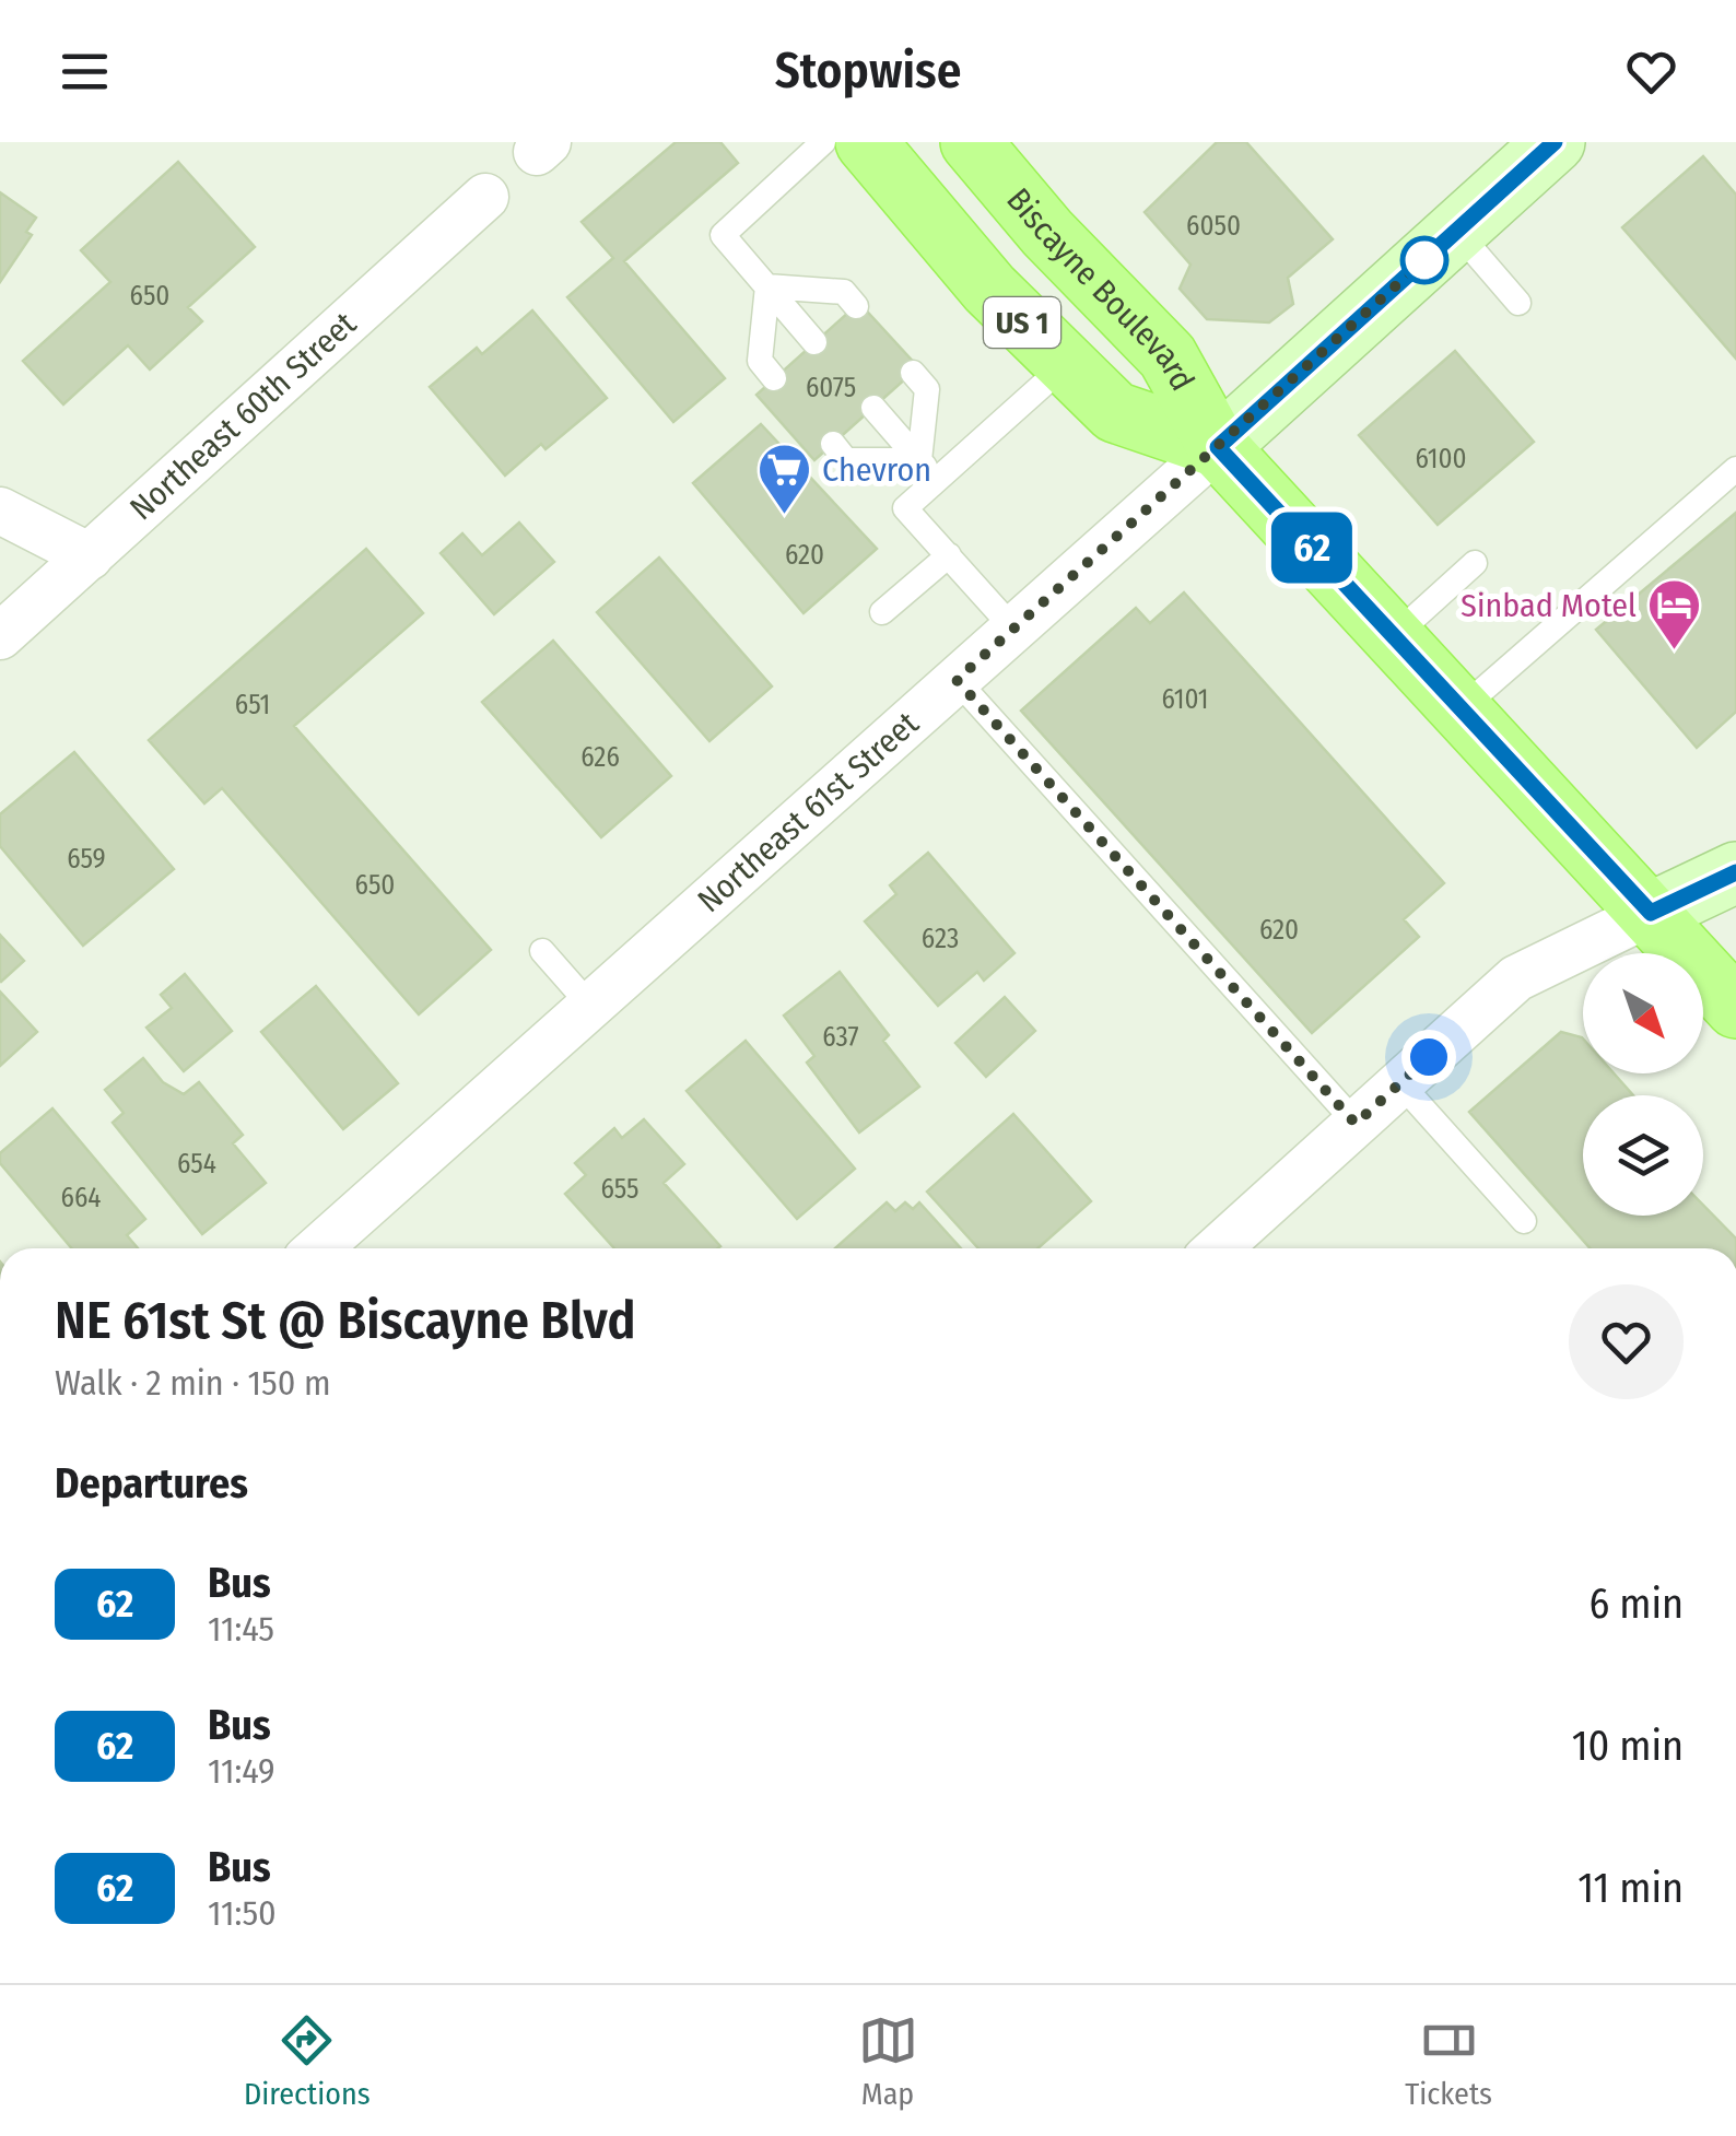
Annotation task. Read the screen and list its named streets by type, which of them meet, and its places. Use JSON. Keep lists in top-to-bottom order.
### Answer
{
  "streets": {
    "main road": ["Biscayne Boulevard", "US 1", "Northeast 61st Street"],
    "street": ["Northeast 60th Street"]
  },
  "crossings": [
    ["Biscayne Boulevard", "Northeast 61st Street"]
  ],
  "places": {
    "supermarket": ["Chevron"],
    "hotel": ["Sinbad Motel"]
  },
  "lines": ["bus line 62"],
  "house_numbers": [
    "6050",
    "650",
    "6075",
    "6100",
    "620",
    "6101",
    "651",
    "626",
    "659",
    "650",
    "620",
    "623",
    "637",
    "654",
    "655",
    "664"
  ],
  "north": "bottom right",
  "page": {
    "header": "Stopwise",
    "on_map": "62",
    "heading": [
      ["NE 61st St @ Biscayne Blvd", "Walk · 2 min · 150 m"],
      "Departures"
    ],
    "list": [
      {
        "mark": "62",
        "name": "Bus",
        "note": "11:45",
        "value": "6 min"
      },
      {
        "mark": "62",
        "name": "Bus",
        "note": "11:49",
        "value": "10 min"
      },
      {
        "mark": "62",
        "name": "Bus",
        "note": "11:50",
        "value": "11 min"
      }
    ],
    "tabs": ["Directions", "Map", "Tickets"]
  }
}
